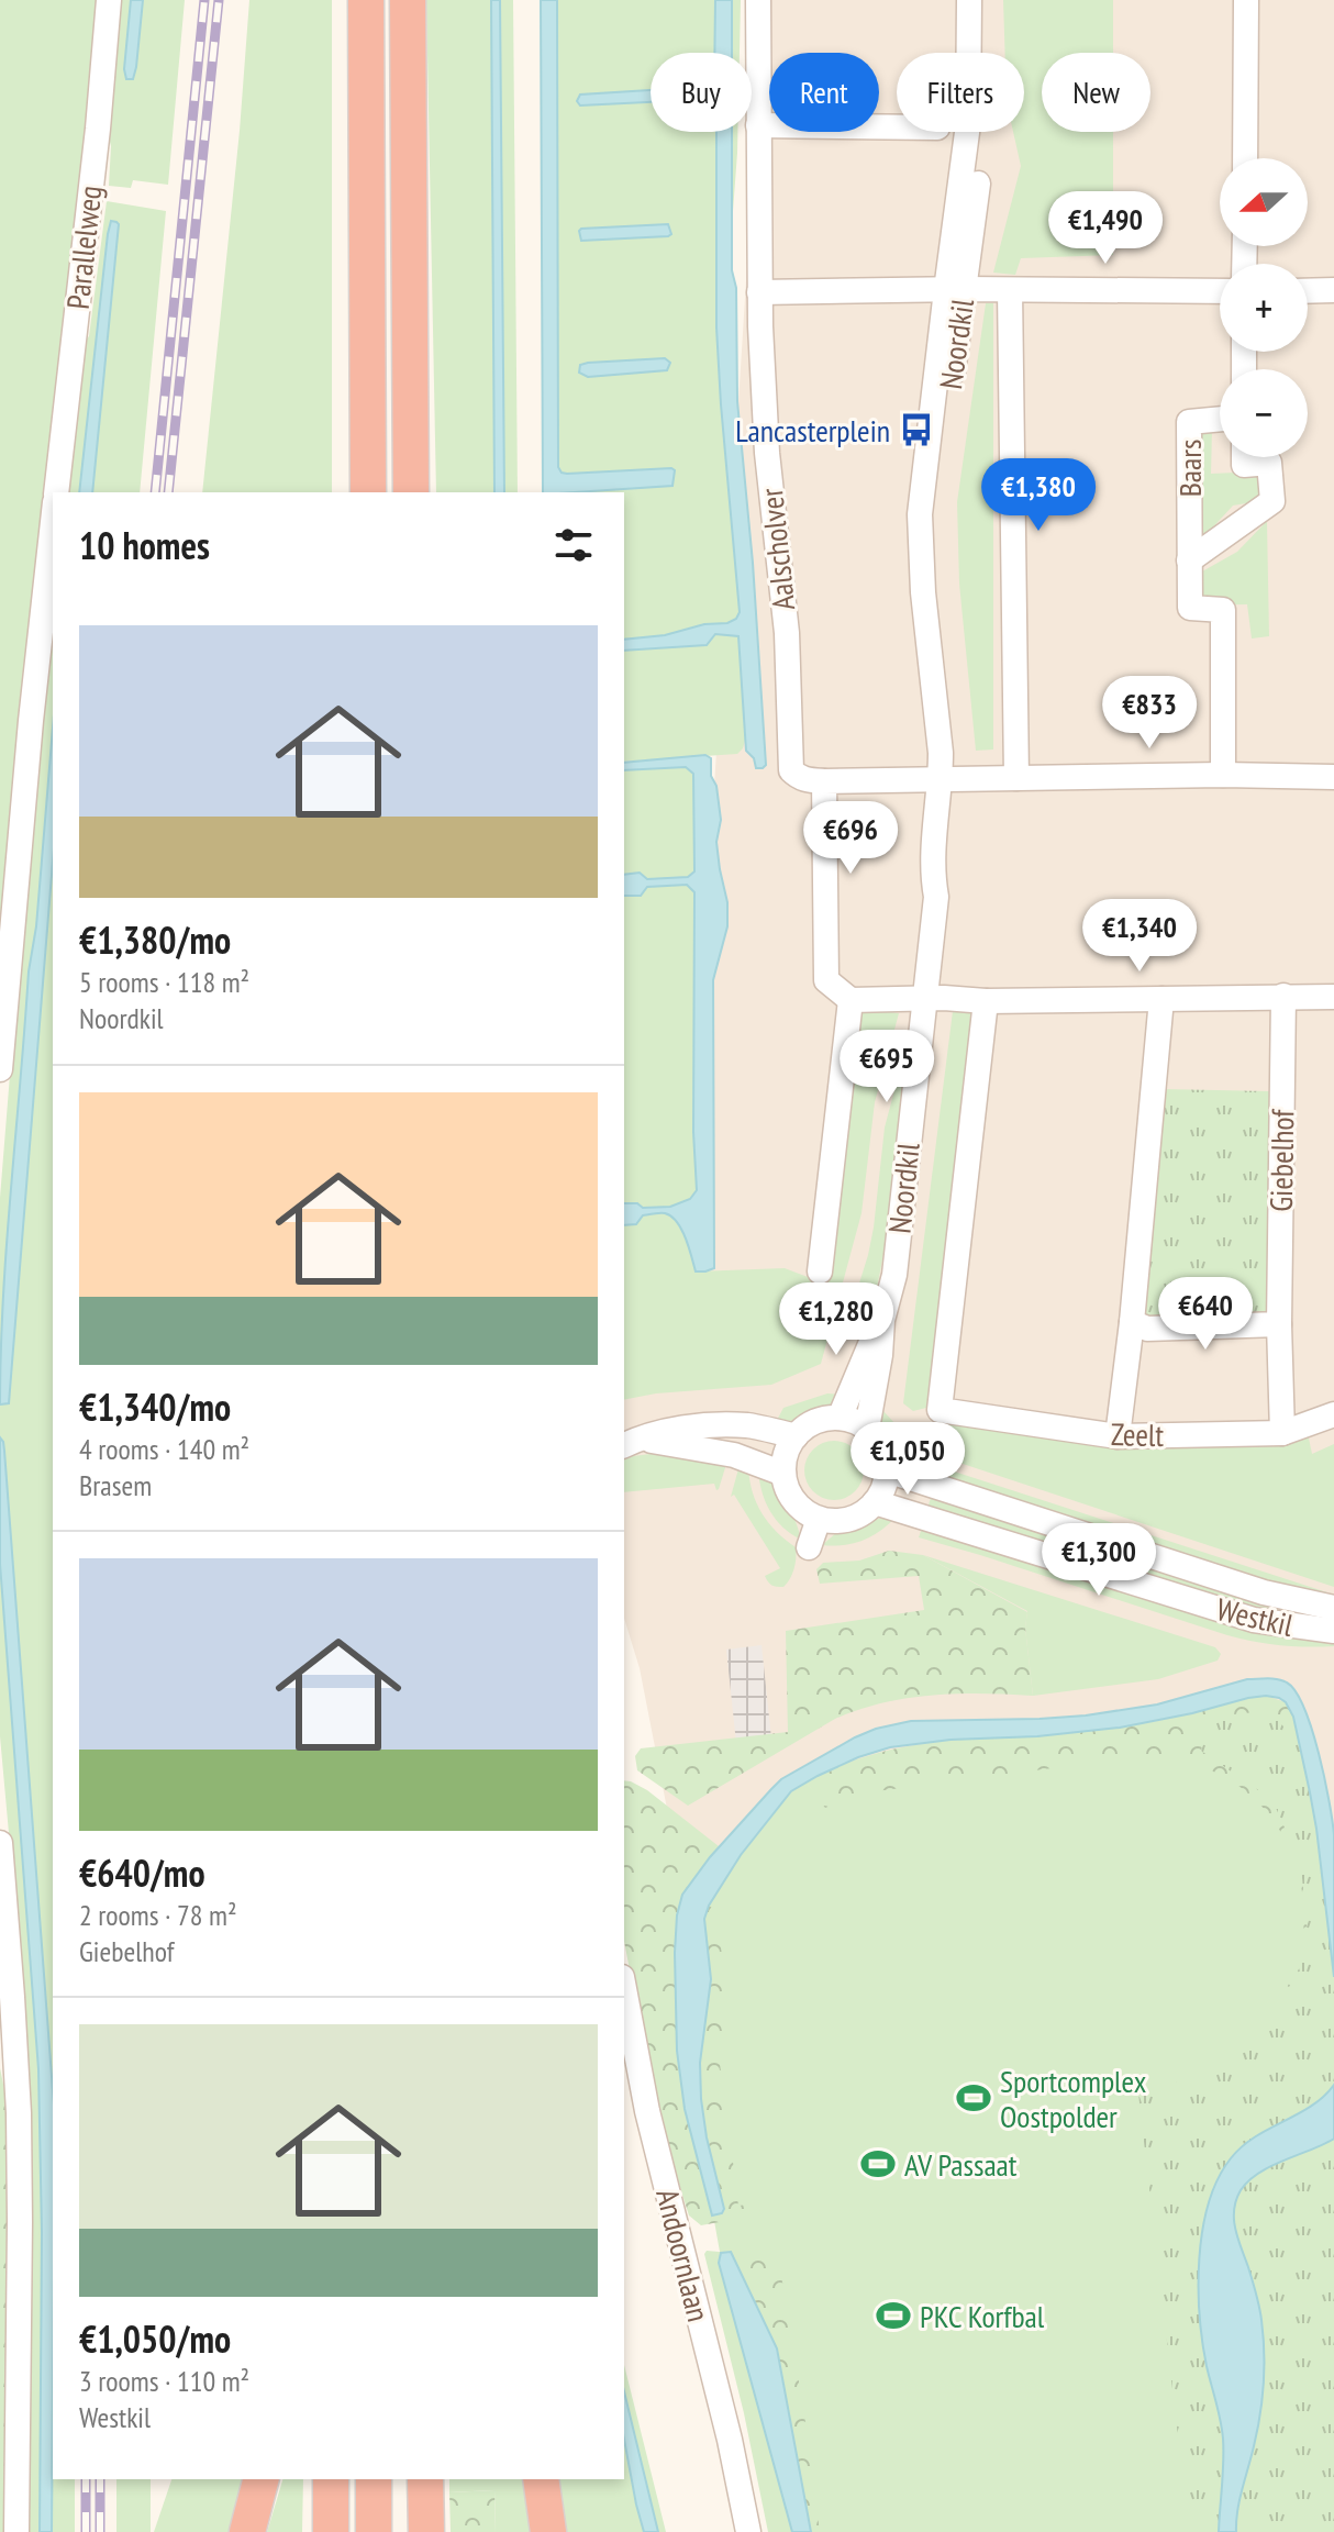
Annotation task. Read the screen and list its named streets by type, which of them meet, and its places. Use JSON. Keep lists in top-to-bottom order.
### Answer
{
  "streets": {
    "street": [
      "Parallelweg",
      "Noordkil",
      "Baars",
      "Aalscholver",
      "Giebelhof",
      "Zeelt",
      "Westkil",
      "Andoornlaan"
    ]
  },
  "crossings": [
    ["Noordkil", "Zeelt"],
    ["Noordkil", "Westkil"],
    ["Giebelhof", "Zeelt"]
  ],
  "places": {
    "bus stop": ["Lancasterplein"],
    "sports": ["Sportcomplex Oostpolder", "AV Passaat", "PKC Korfbal"]
  },
  "north": "left",
  "page": {
    "chip": [
      "Buy",
      "Rent",
      "Filters",
      "New"
    ],
    "map_buttons": ["+", "−"],
    "price": [
      "€1,490",
      "€1,380",
      "€833",
      "€696",
      "€1,340",
      "€695",
      "€640",
      "€1,280",
      "€1,050",
      "€1,300"
    ],
    "heading": "10 homes",
    "list": [
      {
        "name": "€1,380/mo",
        "note": "5 rooms · 118 m² · Noordkil"
      },
      {
        "name": "€1,340/mo",
        "note": "4 rooms · 140 m² · Brasem"
      },
      {
        "name": "€640/mo",
        "note": "2 rooms · 78 m² · Giebelhof"
      },
      {
        "name": "€1,050/mo",
        "note": "3 rooms · 110 m² · Westkil"
      }
    ]
  }
}
